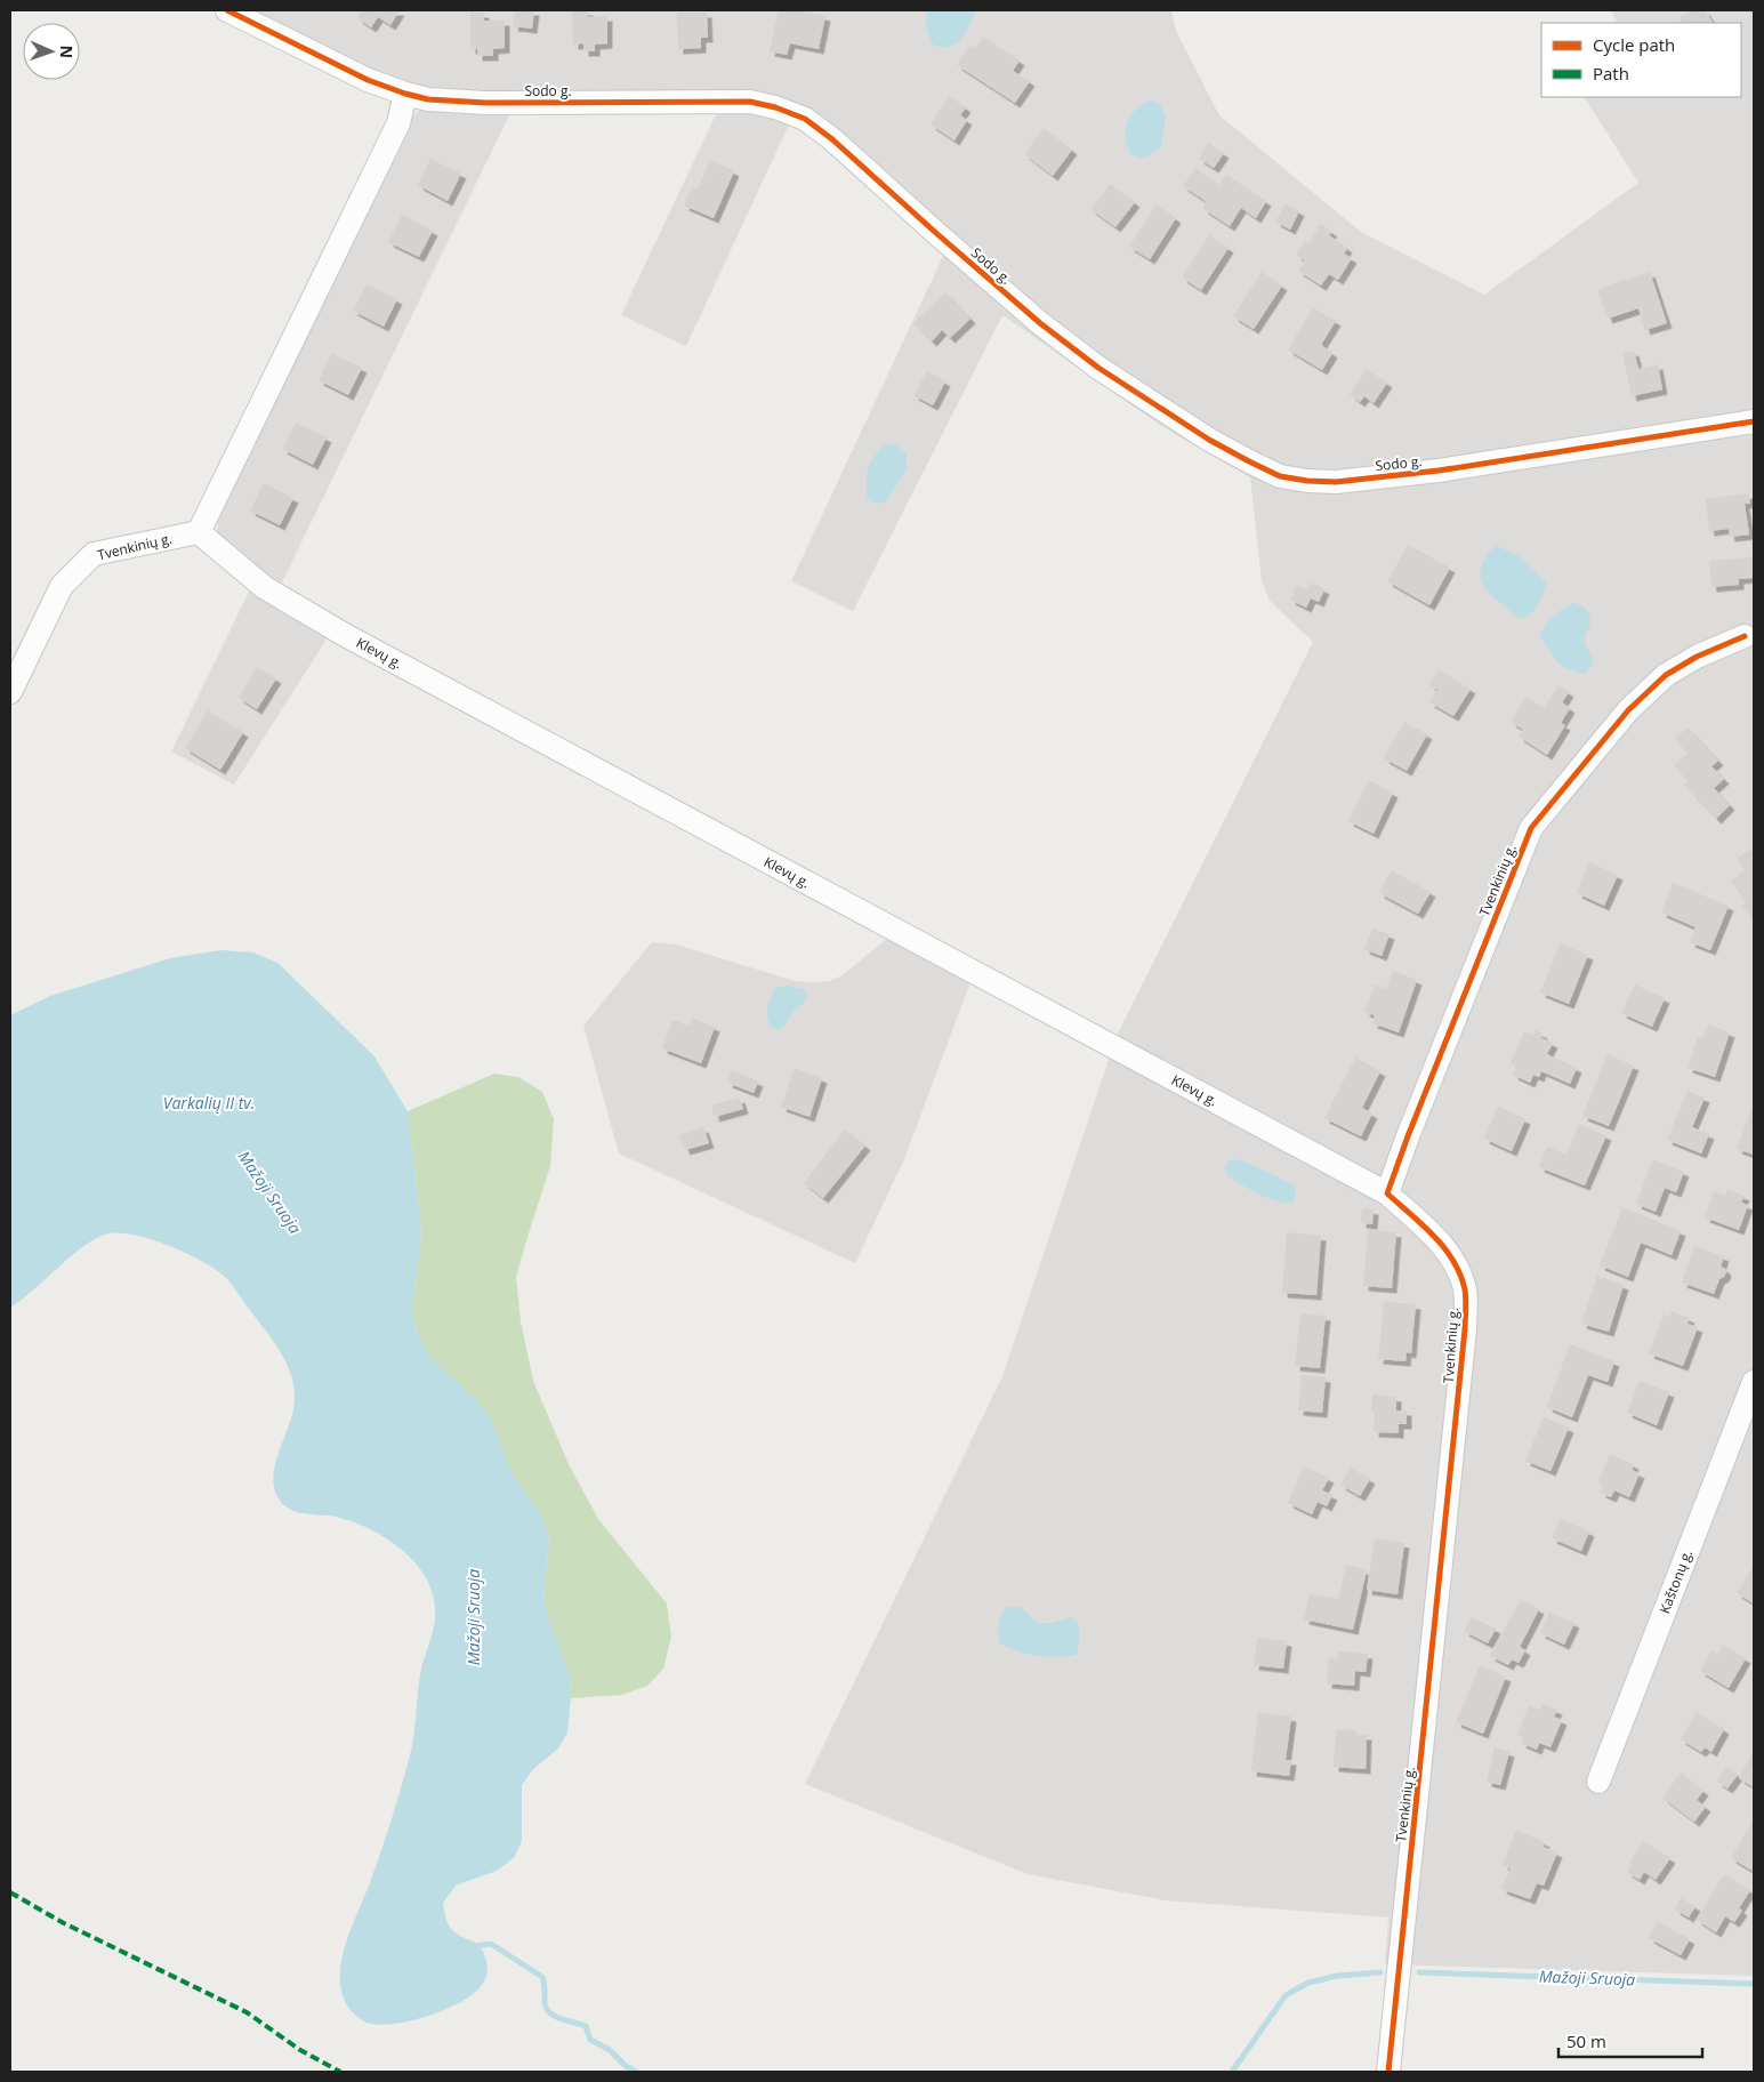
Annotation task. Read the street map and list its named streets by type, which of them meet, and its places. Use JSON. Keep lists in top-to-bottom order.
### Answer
{
  "streets": {
    "street": [
      "Sodo g.",
      "Tvenkinių g.",
      "Klevų g.",
      "Kaštonų g."
    ]
  },
  "crossings": [
    ["Tvenkinių g.", "Klevų g."]
  ],
  "water": ["Varkalių II tv.", "Mažoji Sruoja"],
  "legend": ["Cycle path", "Path"],
  "scale_bar": "50 m",
  "north": "right"
}
